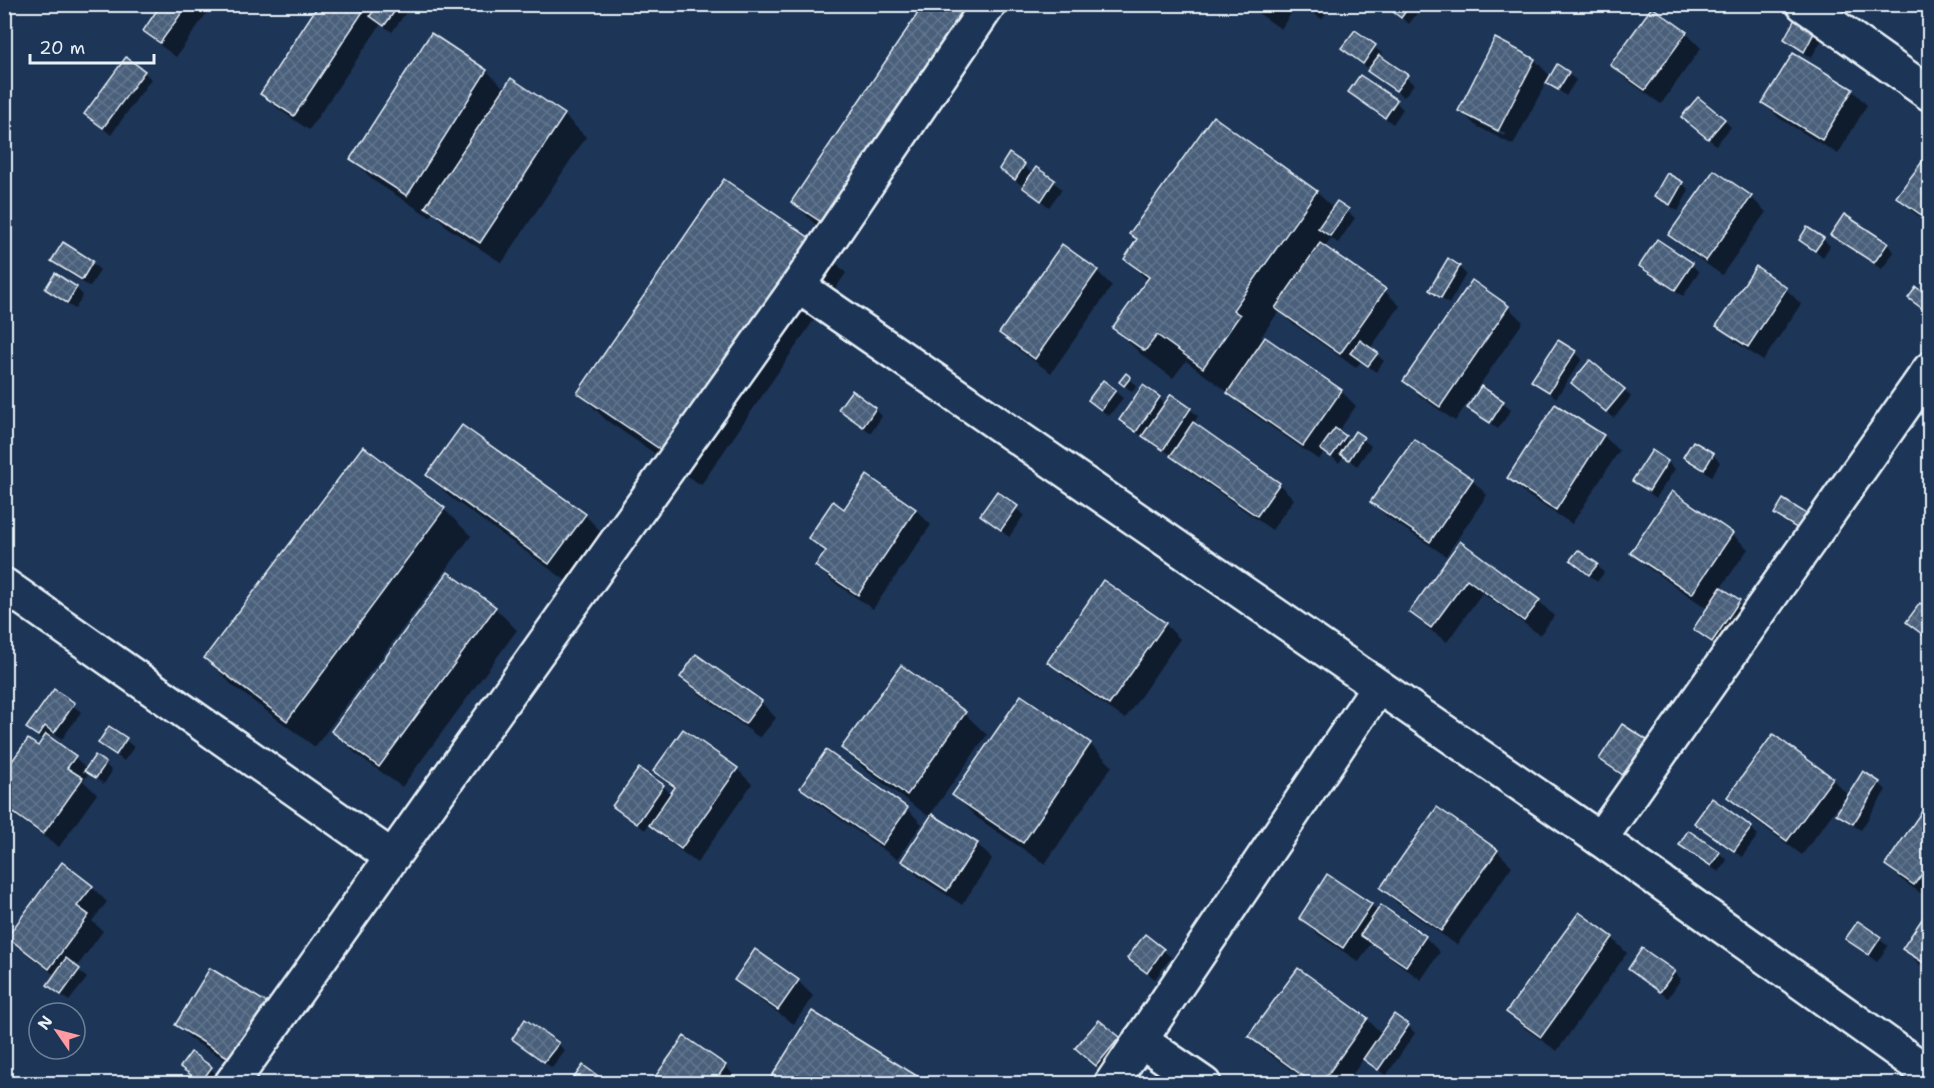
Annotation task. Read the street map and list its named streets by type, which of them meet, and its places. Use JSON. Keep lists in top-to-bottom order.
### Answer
{
  "scale_bar": "20 m",
  "north": "top left"
}
